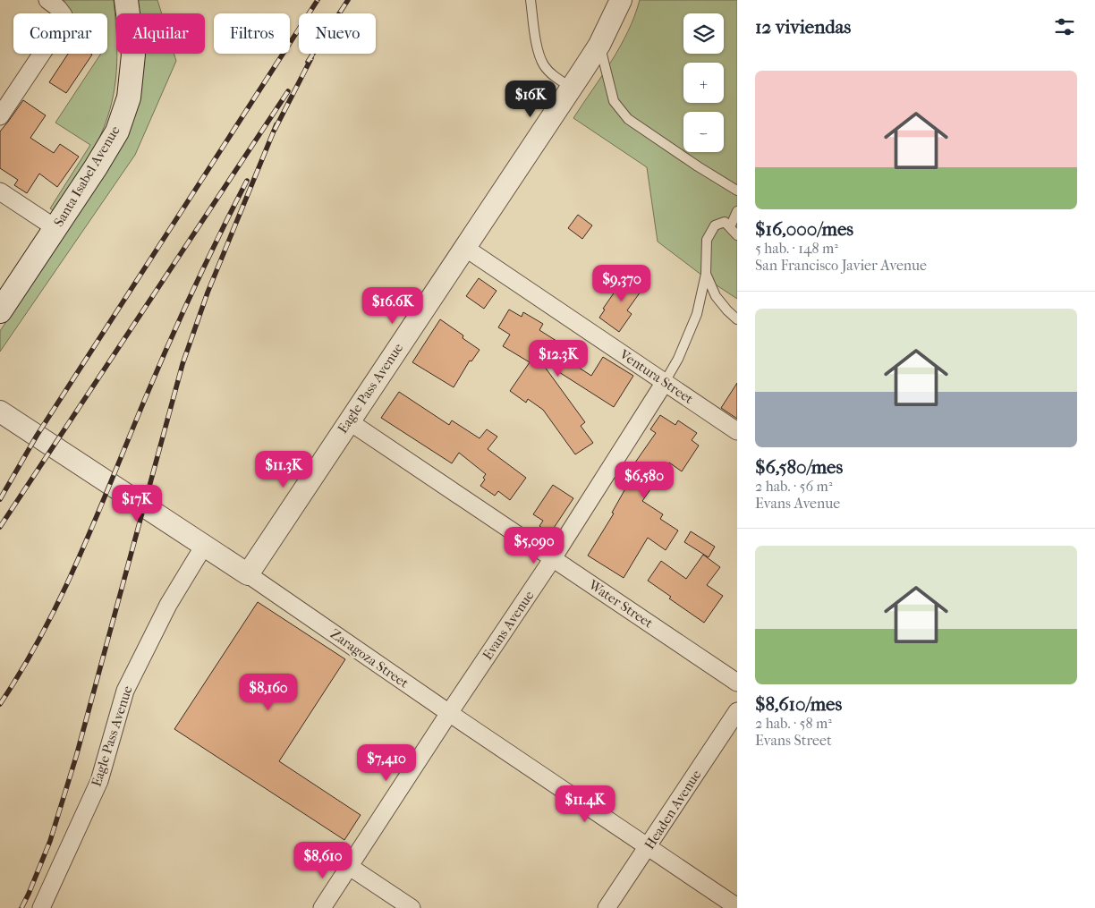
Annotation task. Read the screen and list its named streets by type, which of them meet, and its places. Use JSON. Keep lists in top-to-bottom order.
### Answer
{
  "streets": {
    "main road": ["Santa Isabel Avenue"],
    "street": [
      "Ventura Street",
      "Eagle Pass Avenue",
      "Water Street",
      "Evans Avenue",
      "Zaragoza Street",
      "Headen Avenue"
    ]
  },
  "crossings": [
    ["Ventura Street", "Eagle Pass Avenue"],
    ["Ventura Street", "Evans Avenue"],
    ["Eagle Pass Avenue", "Water Street"],
    ["Eagle Pass Avenue", "Zaragoza Street"],
    ["Water Street", "Evans Avenue"],
    ["Evans Avenue", "Zaragoza Street"],
    ["Zaragoza Street", "Headen Avenue"]
  ],
  "page": {
    "heading": "12 viviendas",
    "map_buttons": ["+", "−"],
    "chip": [
      "Comprar",
      "Alquilar",
      "Filtros",
      "Nuevo"
    ],
    "list": [
      {
        "name": "$16,000/mes",
        "note": "5 hab. · 148 m² · San Francisco Javier Avenue"
      },
      {
        "name": "$6,580/mes",
        "note": "2 hab. · 56 m² · Evans Avenue"
      },
      {
        "name": "$8,610/mes",
        "note": "2 hab. · 58 m² · Evans Street"
      }
    ],
    "price": [
      "$16K",
      "$9,370",
      "$16.6K",
      "$12.3K",
      "$11.3K",
      "$6,580",
      "$17K",
      "$5,090",
      "$8,160",
      "$7,410",
      "$11.4K",
      "$8,610"
    ]
  }
}
